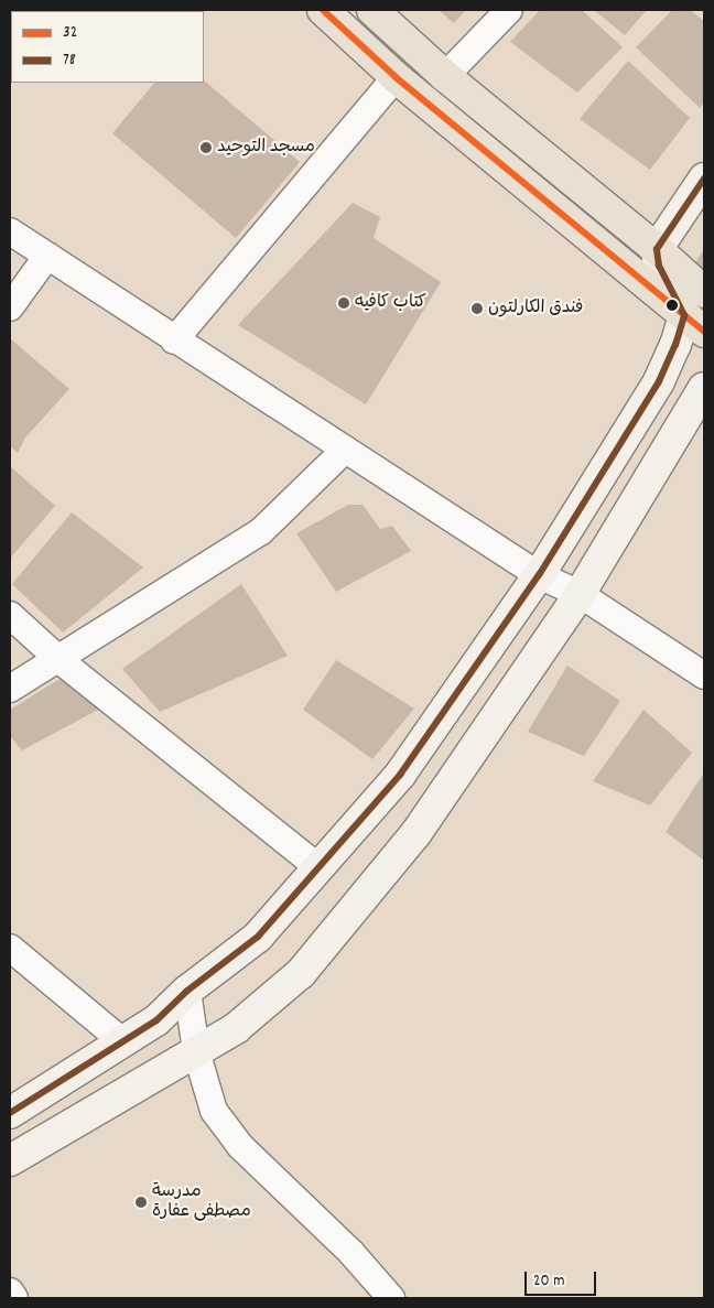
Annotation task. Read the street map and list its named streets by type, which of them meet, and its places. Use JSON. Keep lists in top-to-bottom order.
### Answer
{
  "places": [
    "مسجد التوحيد",
    "كتاب كافيه",
    "فندق الكارلتون",
    "مدرسة مصطفى عفارة"
  ],
  "lines": ["transit line 32", "transit line 78"],
  "legend": ["32", "78"],
  "scale_bar": "20 m"
}
